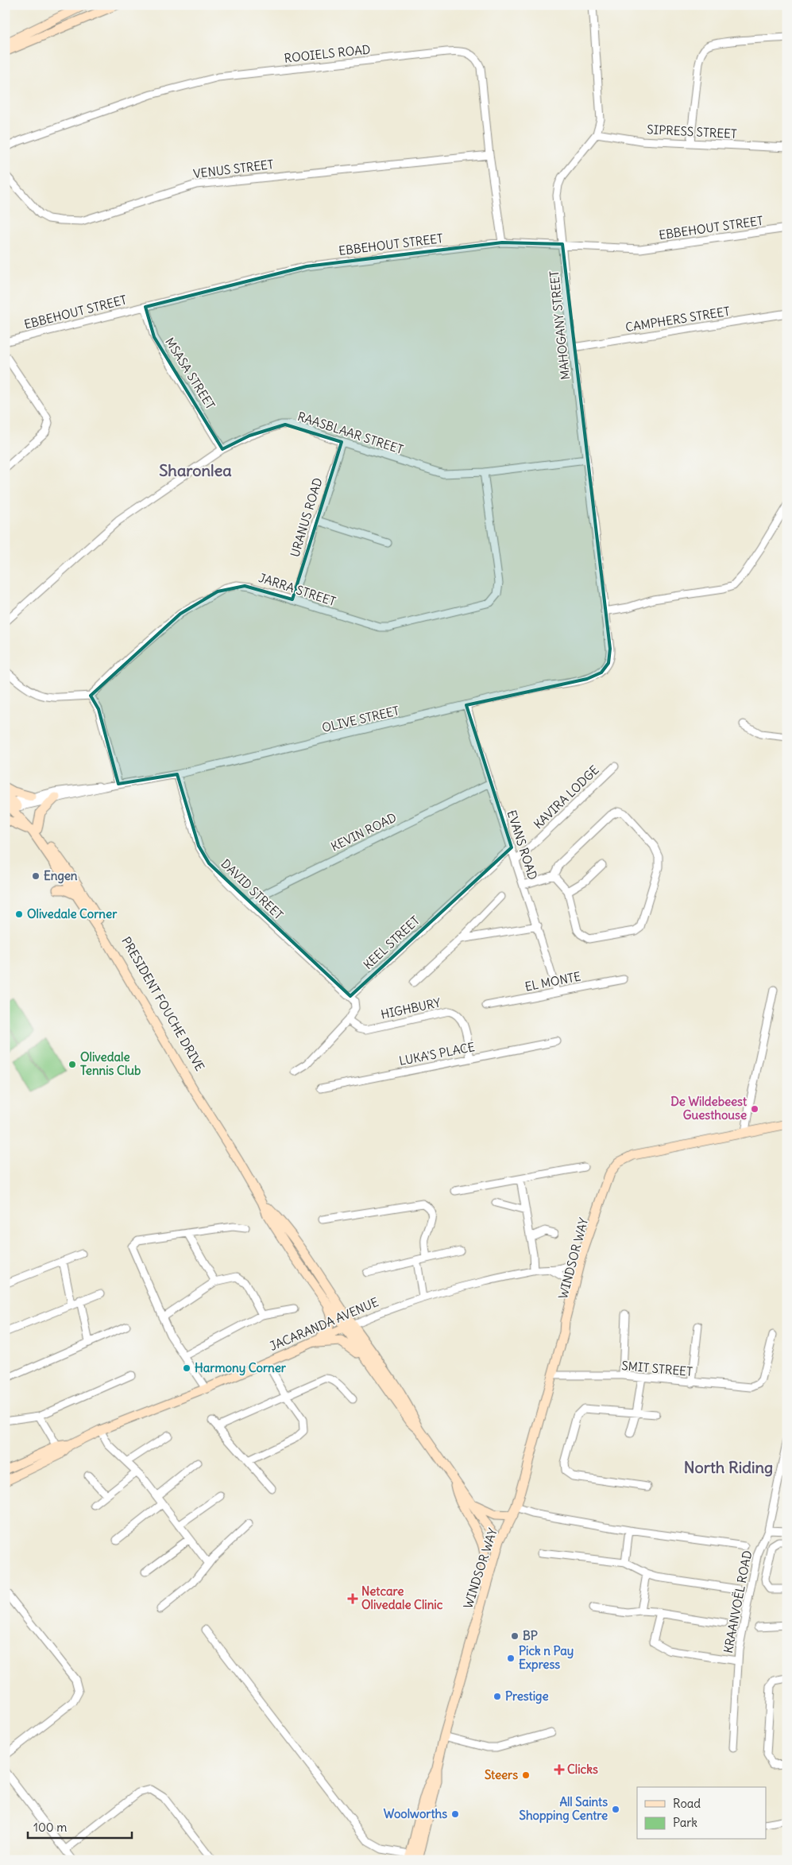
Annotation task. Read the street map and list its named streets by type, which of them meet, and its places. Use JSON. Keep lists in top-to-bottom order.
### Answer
{
  "streets": {
    "street": [
      "ROOIELS ROAD",
      "SIPRESS STREET",
      "VENUS STREET",
      "EBBEHOUT STREET",
      "CAMPHERS STREET",
      "MAHOGANY STREET",
      "MSASA STREET",
      "RAASBLAAR STREET",
      "URANUS ROAD",
      "JARRA STREET",
      "OLIVE STREET",
      "KAVIRA LODGE",
      "KEVIN ROAD",
      "EVANS ROAD",
      "DAVID STREET",
      "KEEL STREET",
      "EL MONTE",
      "PRESIDENT FOUCHE DRIVE",
      "HIGHBURY",
      "LUKA'S PLACE",
      "WINDSOR WAY",
      "JACARANDA AVENUE",
      "SMIT STREET",
      "KRAANVOËL ROAD"
    ]
  },
  "crossings": [
    ["ROOIELS ROAD", "VENUS STREET"],
    ["ROOIELS ROAD", "EBBEHOUT STREET"],
    ["SIPRESS STREET", "MAHOGANY STREET"],
    ["EBBEHOUT STREET", "MAHOGANY STREET"],
    ["EBBEHOUT STREET", "MSASA STREET"],
    ["CAMPHERS STREET", "MAHOGANY STREET"],
    ["MAHOGANY STREET", "RAASBLAAR STREET"],
    ["MAHOGANY STREET", "OLIVE STREET"],
    ["MSASA STREET", "RAASBLAAR STREET"],
    ["RAASBLAAR STREET", "URANUS ROAD"],
    ["RAASBLAAR STREET", "JARRA STREET"],
    ["URANUS ROAD", "JARRA STREET"],
    ["OLIVE STREET", "EVANS ROAD"],
    ["OLIVE STREET", "DAVID STREET"],
    ["OLIVE STREET", "PRESIDENT FOUCHE DRIVE"],
    ["KAVIRA LODGE", "EVANS ROAD"],
    ["KEVIN ROAD", "EVANS ROAD"],
    ["KEVIN ROAD", "DAVID STREET"],
    ["EVANS ROAD", "KEEL STREET"],
    ["EVANS ROAD", "EL MONTE"],
    ["DAVID STREET", "KEEL STREET"],
    ["PRESIDENT FOUCHE DRIVE", "WINDSOR WAY"],
    ["PRESIDENT FOUCHE DRIVE", "JACARANDA AVENUE"],
    ["HIGHBURY", "LUKA'S PLACE"],
    ["WINDSOR WAY", "JACARANDA AVENUE"],
    ["WINDSOR WAY", "SMIT STREET"]
  ],
  "districts": ["Sharonlea", "North Riding"],
  "places": {
    "other": [
      "Engen",
      "Olivedale Corner",
      "Olivedale Tennis Club",
      "De Wildebeest Guesthouse",
      "Harmony Corner",
      "BP",
      "Pick n Pay Express",
      "Prestige",
      "Steers",
      "All Saints Shopping Centre",
      "Woolworths"
    ],
    "health": ["Netcare Olivedale Clinic", "Clicks"]
  },
  "legend": ["Road", "Park"],
  "scale_bar": "100 m"
}
